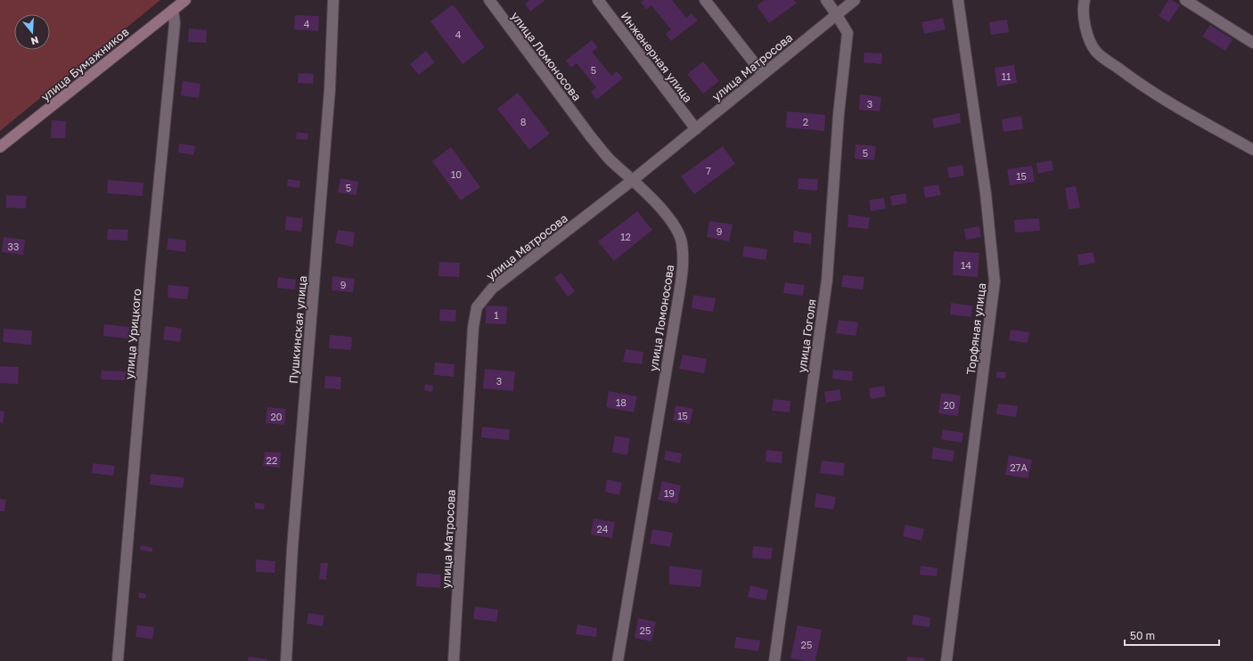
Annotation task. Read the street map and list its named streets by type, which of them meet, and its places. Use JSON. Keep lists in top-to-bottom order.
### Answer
{
  "streets": {
    "street": [
      "улица Ломоносова",
      "Инженерная улица",
      "улица Бумажников",
      "улица Матросова",
      "Торфяная улица",
      "Пушкинская улица",
      "улица Урицкого",
      "улица Гоголя"
    ]
  },
  "crossings": [
    ["улица Ломоносова", "улица Матросова"],
    ["Инженерная улица", "улица Матросова"],
    ["улица Бумажников", "улица Урицкого"],
    ["улица Матросова", "улица Гоголя"]
  ],
  "house_numbers": [
    "4",
    "4",
    "5",
    "11",
    "3",
    "8",
    "2",
    "5",
    "7",
    "10",
    "15",
    "5",
    "9",
    "12",
    "33",
    "14",
    "9",
    "1",
    "3",
    "18",
    "20",
    "15",
    "20",
    "22",
    "27А",
    "19",
    "24",
    "25",
    "25"
  ],
  "scale_bar": "50 m",
  "north": "bottom"
}
